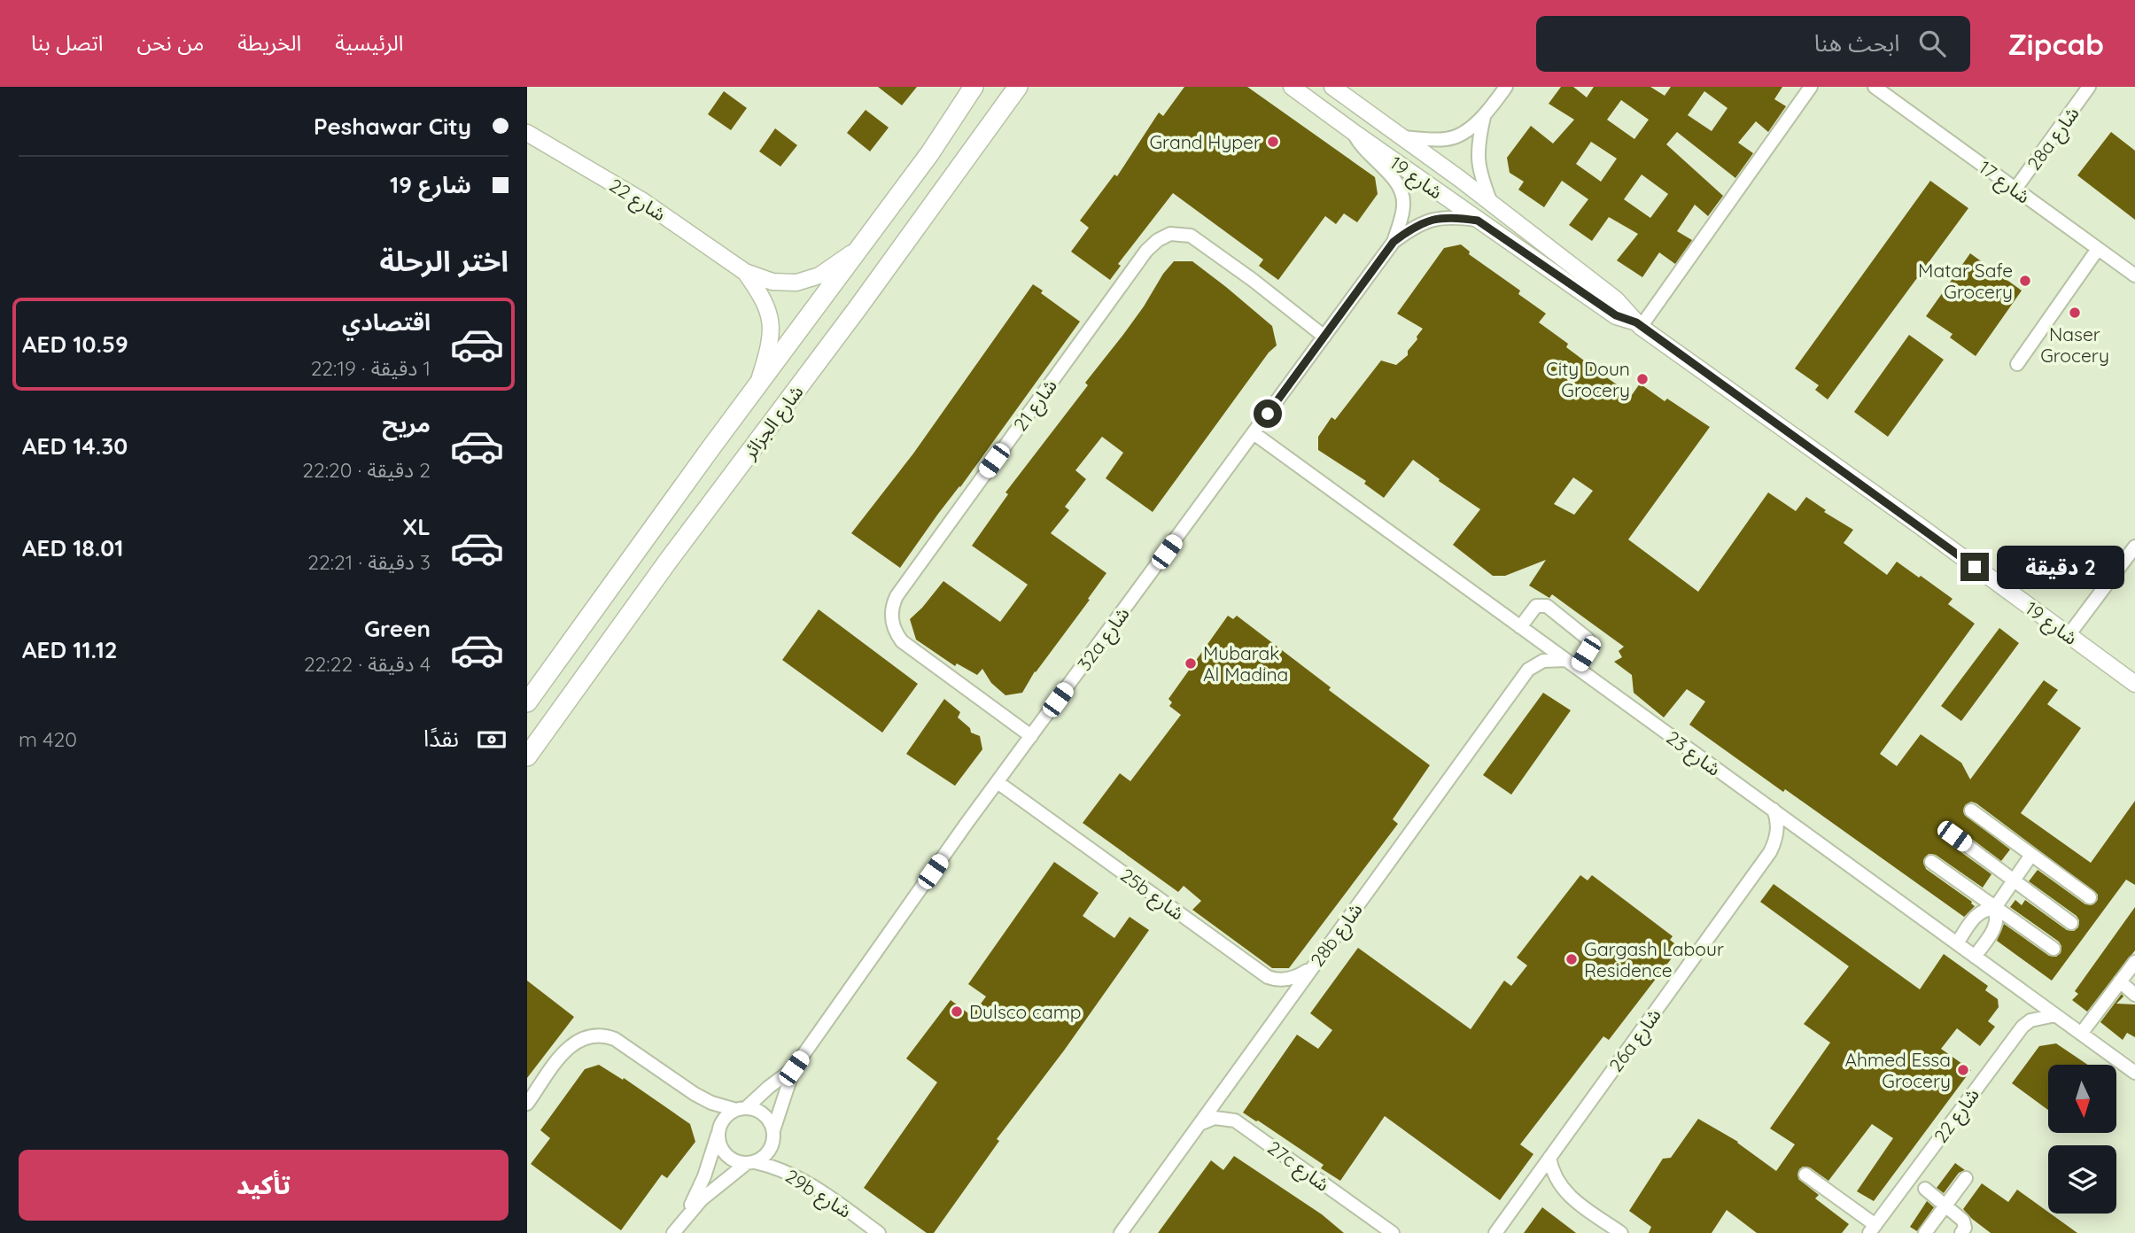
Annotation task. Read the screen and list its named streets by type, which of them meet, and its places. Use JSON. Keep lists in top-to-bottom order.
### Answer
{
  "streets": {
    "main road": ["شارع الجزائر"],
    "street": [
      "28a شارع",
      "شارع 19",
      "شارع 17",
      "شارع 22",
      "شارع 21",
      "32a شارع",
      "شارع 23",
      "25b شارع",
      "28b شارع",
      "26a شارع",
      "27c شارع",
      "29b شارع"
    ]
  },
  "crossings": [
    ["28a شارع", "شارع 17"],
    ["شارع 19", "32a شارع"],
    ["شارع 22", "شارع الجزائر"],
    ["شارع 22", "شارع 23"],
    ["شارع 21", "32a شارع"],
    ["32a شارع", "شارع 23"],
    ["32a شارع", "25b شارع"],
    ["32a شارع", "29b شارع"],
    ["شارع 23", "28b شارع"],
    ["شارع 23", "26a شارع"],
    ["25b شارع", "28b شارع"],
    ["28b شارع", "27c شارع"]
  ],
  "places": [
    "Grand Hyper",
    "Matar Safe Grocery",
    "Naser Grocery",
    "City Doun Grocery",
    "Mubarak Al Madina",
    "Gargash Labour Residence",
    "Dulsco camp",
    "Ahmed Essa Grocery"
  ],
  "north": "bottom",
  "page": {
    "header": "Zipcab",
    "search": "ابحث هنا",
    "nav": [
      "الرئيسية",
      "الخريطة",
      "من نحن",
      "اتصل بنا"
    ],
    "banner": ["Peshawar City", "شارع 19"],
    "heading": "اختر الرحلة",
    "list": [
      {
        "name": "اقتصادي",
        "note": "1 دقيقة · 22:19",
        "value": "AED 10.59"
      },
      {
        "name": "مريح",
        "note": "2 دقيقة · 22:20",
        "value": "AED 14.30"
      },
      {
        "name": "XL",
        "note": "3 دقيقة · 22:21",
        "value": "AED 18.01"
      },
      {
        "name": "Green",
        "note": "4 دقيقة · 22:22",
        "value": "AED 11.12"
      }
    ],
    "bubble": "2 دقيقة",
    "pay": ["نقدًا", "420 m"],
    "buttons": "تأكيد"
  }
}
